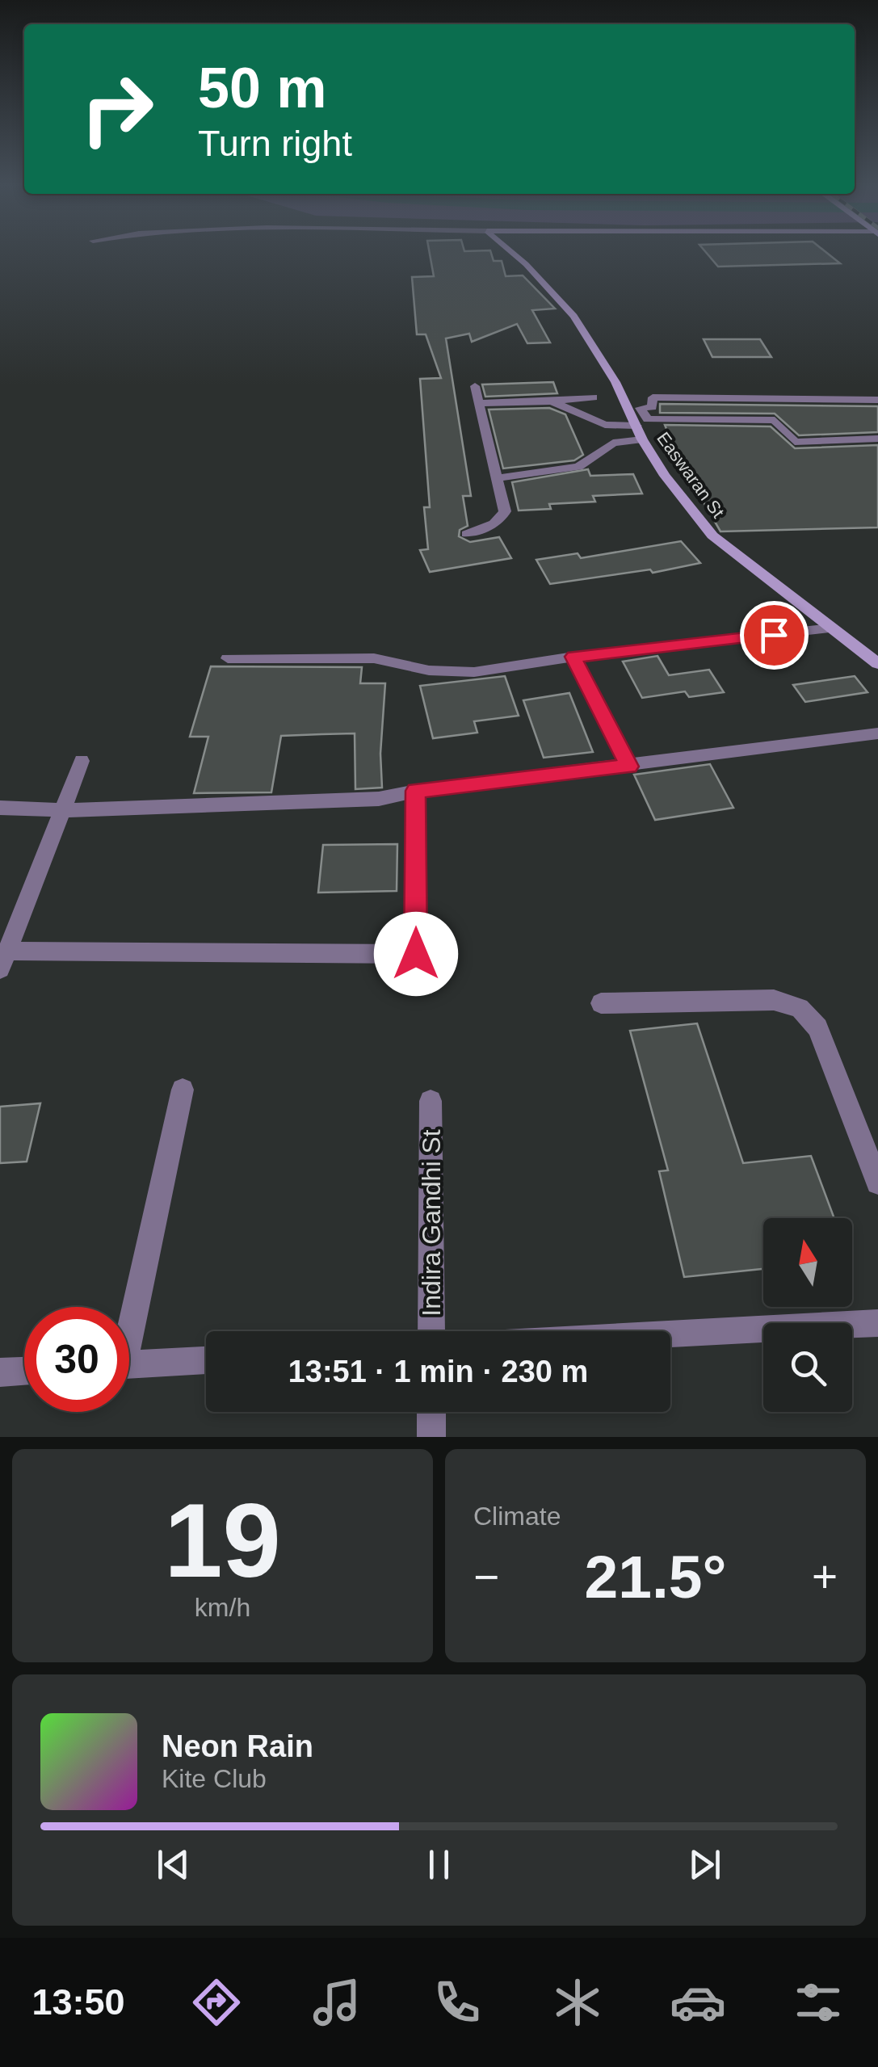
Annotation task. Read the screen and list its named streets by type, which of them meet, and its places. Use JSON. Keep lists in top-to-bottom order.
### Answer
{
  "streets": {
    "street": ["Easwaran St", "Indira Gandhi St"]
  },
  "north": "top",
  "page": {
    "turn": ["50 m", "Turn right"],
    "limit": "30",
    "trip": "13:51 · 1 min · 230 m",
    "tile": [
      ["19", "km/h"],
      "Climate"
    ],
    "heat": ["−", "21.5°", "+"],
    "song": ["Neon Rain", "Kite Club"],
    "tabs": "13:50"
  }
}
